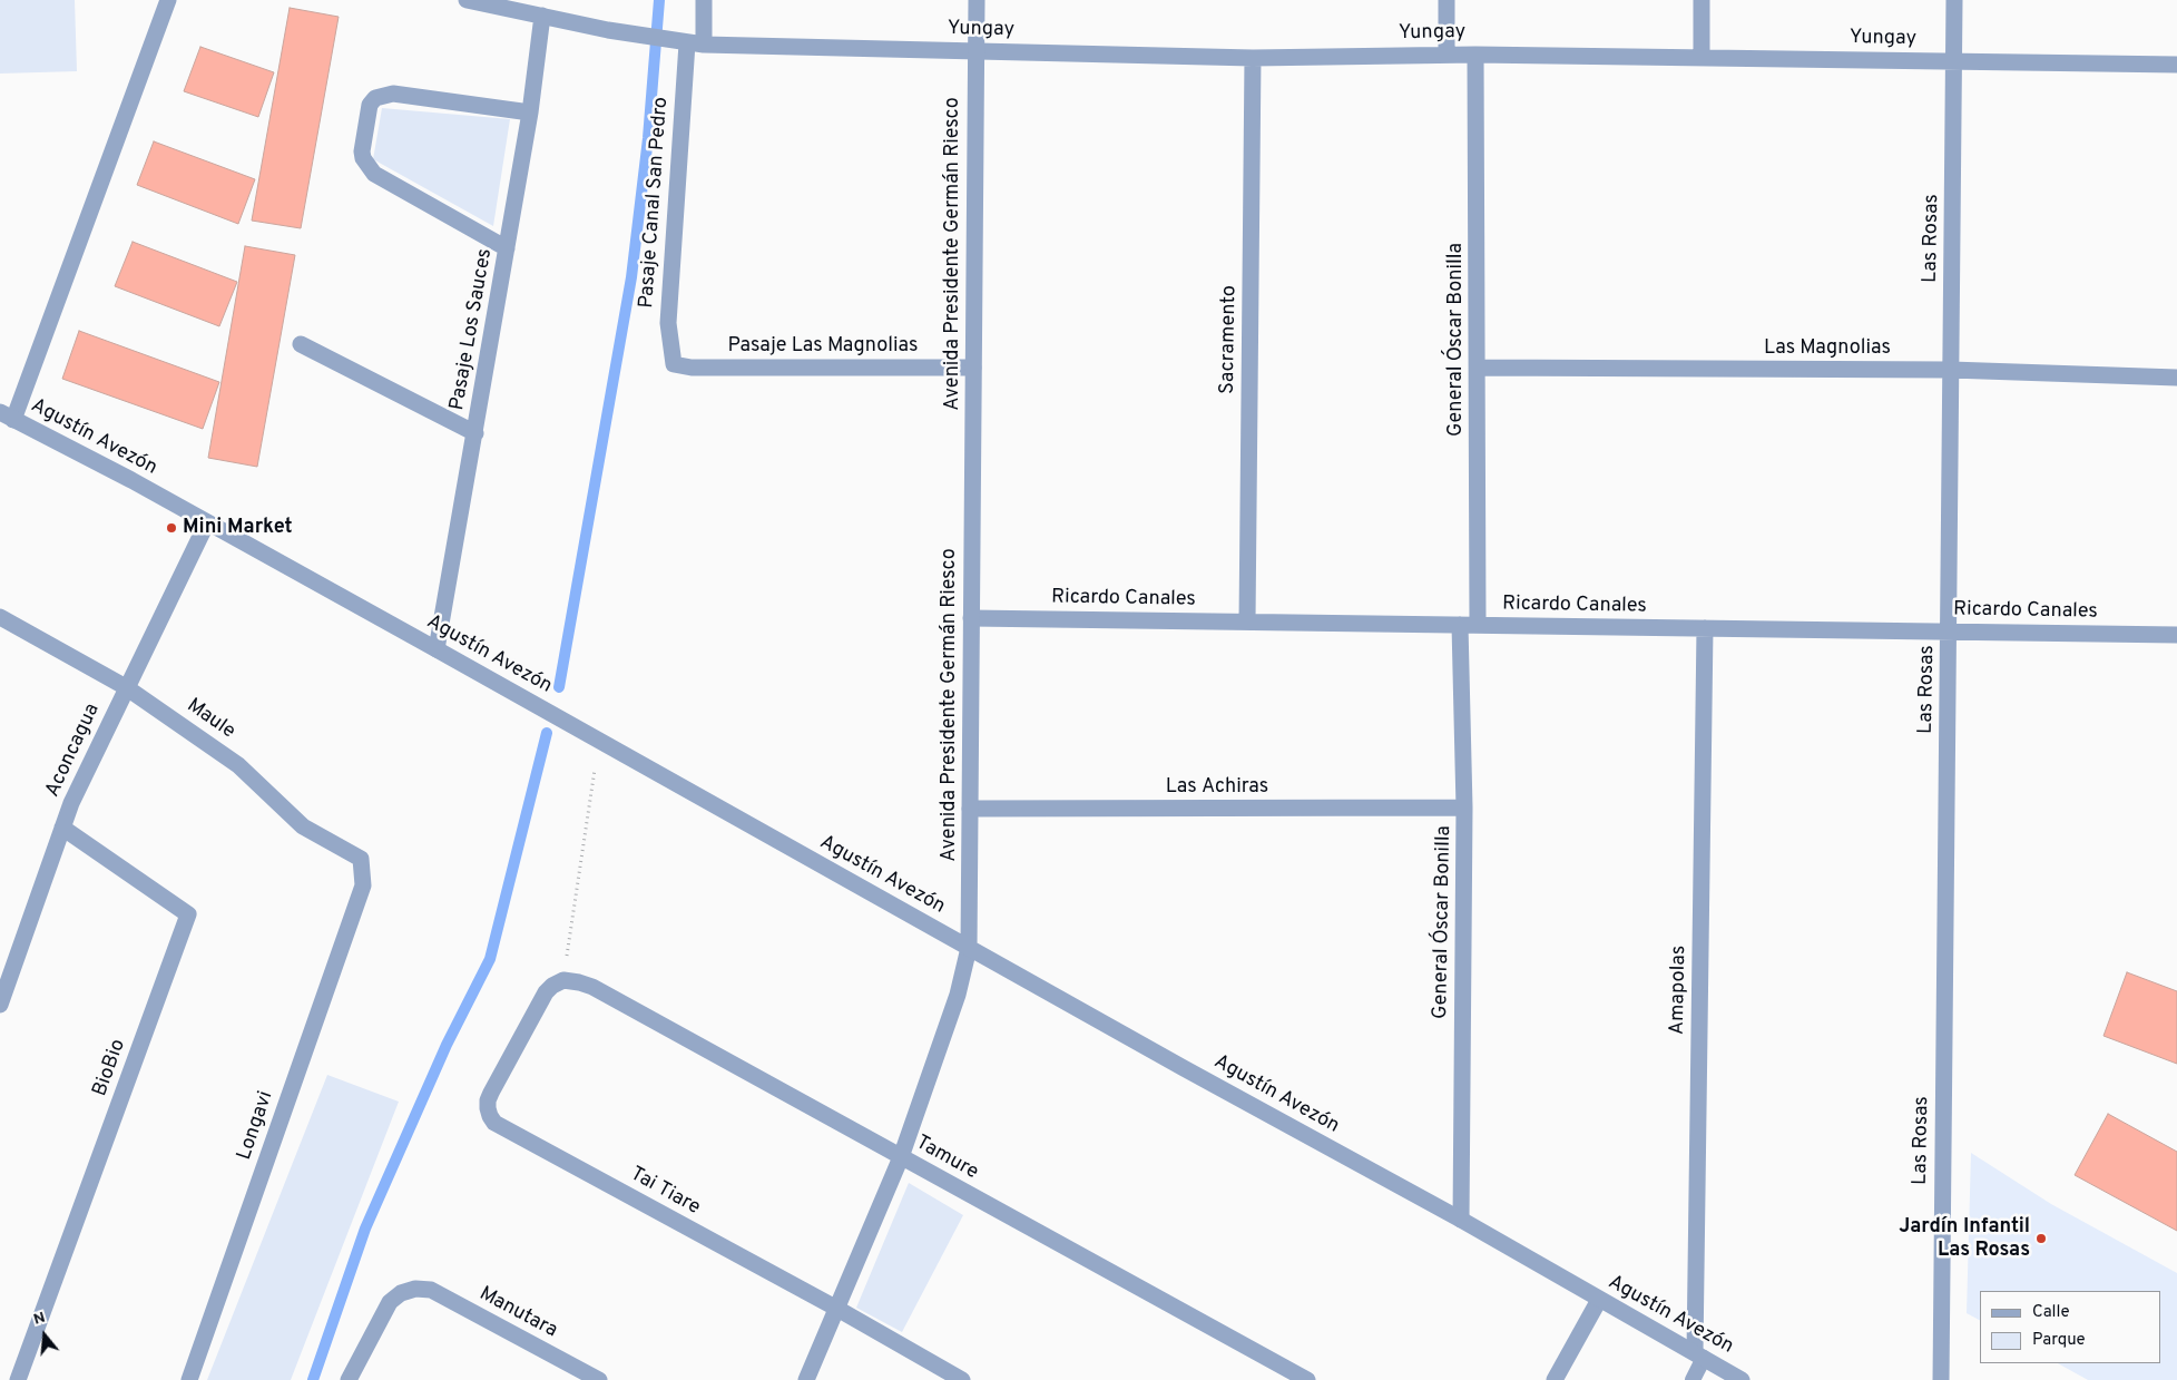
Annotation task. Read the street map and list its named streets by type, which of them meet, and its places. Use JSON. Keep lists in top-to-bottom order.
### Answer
{
  "streets": {
    "street": [
      "Yungay",
      "Pasaje Canal San Pedro",
      "Las Rosas",
      "Avenida Presidente Germán Riesco",
      "Pasaje Los Sauces",
      "Sacramento",
      "General Óscar Bonilla",
      "Pasaje Las Magnolias",
      "Las Magnolias",
      "Agustín Avezón",
      "Ricardo Canales",
      "Maule",
      "Aconcagua",
      "Las Achiras",
      "Amapolas",
      "BioBio",
      "Longavi",
      "Tamure",
      "Tai Tiare",
      "Manutara"
    ]
  },
  "crossings": [
    ["Yungay", "Pasaje Canal San Pedro"],
    ["Yungay", "Las Rosas"],
    ["Yungay", "Avenida Presidente Germán Riesco"],
    ["Yungay", "Pasaje Los Sauces"],
    ["Yungay", "Sacramento"],
    ["Yungay", "General Óscar Bonilla"],
    ["Pasaje Canal San Pedro", "Pasaje Las Magnolias"],
    ["Las Rosas", "Las Magnolias"],
    ["Las Rosas", "Ricardo Canales"],
    ["Avenida Presidente Germán Riesco", "Pasaje Las Magnolias"],
    ["Avenida Presidente Germán Riesco", "Agustín Avezón"],
    ["Avenida Presidente Germán Riesco", "Ricardo Canales"],
    ["Avenida Presidente Germán Riesco", "Las Achiras"],
    ["Avenida Presidente Germán Riesco", "Tamure"],
    ["Avenida Presidente Germán Riesco", "Tai Tiare"],
    ["Pasaje Los Sauces", "Agustín Avezón"],
    ["Sacramento", "Ricardo Canales"],
    ["General Óscar Bonilla", "Las Magnolias"],
    ["General Óscar Bonilla", "Agustín Avezón"],
    ["General Óscar Bonilla", "Ricardo Canales"],
    ["General Óscar Bonilla", "Las Achiras"],
    ["Agustín Avezón", "Aconcagua"],
    ["Agustín Avezón", "Amapolas"],
    ["Ricardo Canales", "Amapolas"],
    ["Maule", "Aconcagua"],
    ["Maule", "Longavi"],
    ["Aconcagua", "BioBio"],
    ["Tamure", "Tai Tiare"]
  ],
  "places": ["Mini Market", "Jardín Infantil Las Rosas"],
  "legend": ["Calle", "Parque"],
  "north": "top"
}
